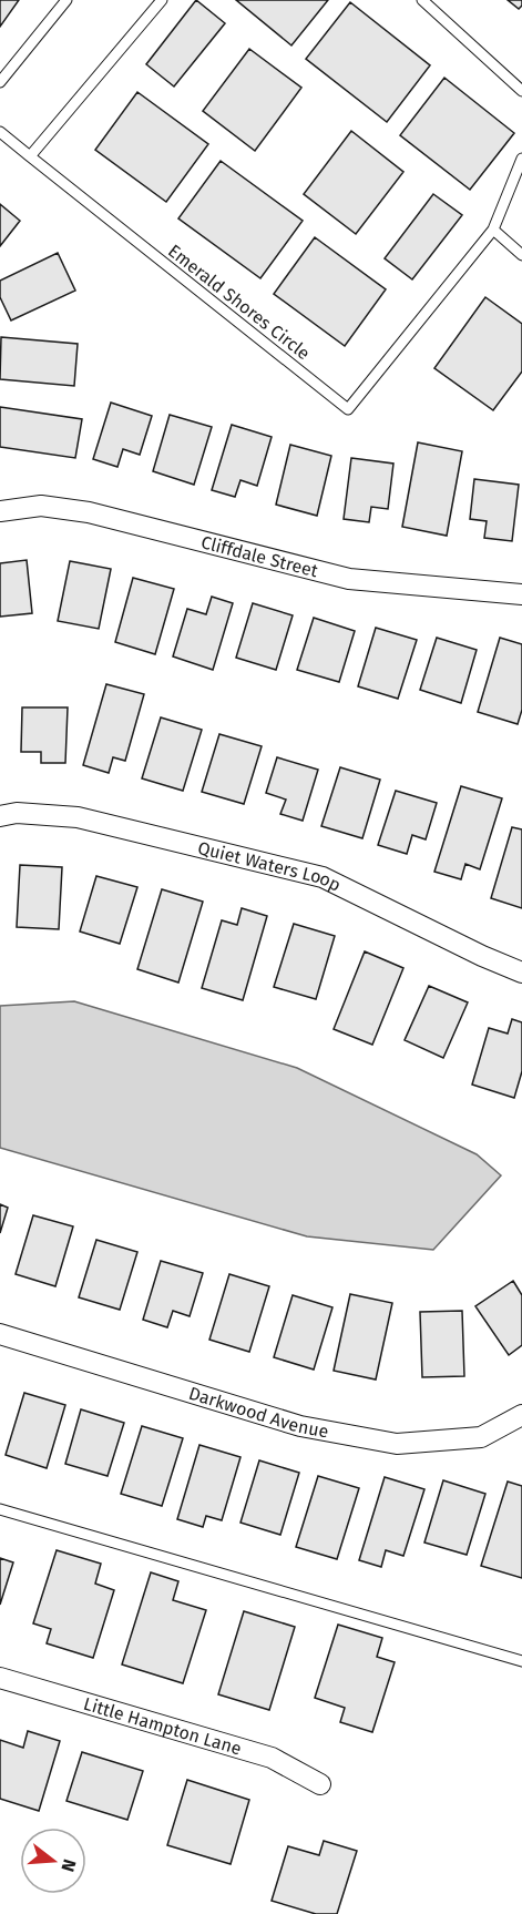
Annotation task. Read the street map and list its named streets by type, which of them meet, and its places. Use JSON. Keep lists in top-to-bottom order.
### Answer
{
  "streets": {
    "street": [
      "Cliffdale Street",
      "Quiet Waters Loop",
      "Darkwood Avenue",
      "Little Hampton Lane"
    ],
    "lane": ["Emerald Shores Circle"]
  },
  "north": "right"
}
